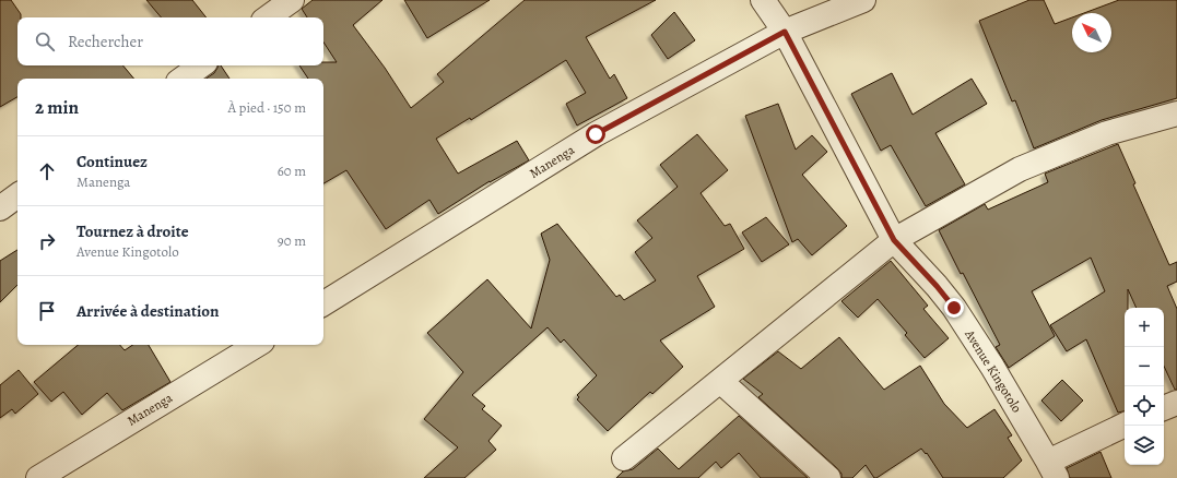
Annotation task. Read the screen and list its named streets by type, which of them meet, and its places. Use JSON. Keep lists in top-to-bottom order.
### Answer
{
  "streets": {
    "street": ["Manenga", "Avenue Kingotolo"]
  },
  "crossings": [
    ["Manenga", "Avenue Kingotolo"]
  ],
  "north": "top left",
  "page": {
    "search": "Rechercher",
    "heading": ["2 min", "À pied · 150 m"],
    "list": [
      ["Continuez", "Manenga", "60 m"],
      ["Tournez à droite", "Avenue Kingotolo", "90 m"],
      "Arrivée à destination"
    ],
    "map_buttons": ["+", "−"]
  }
}
